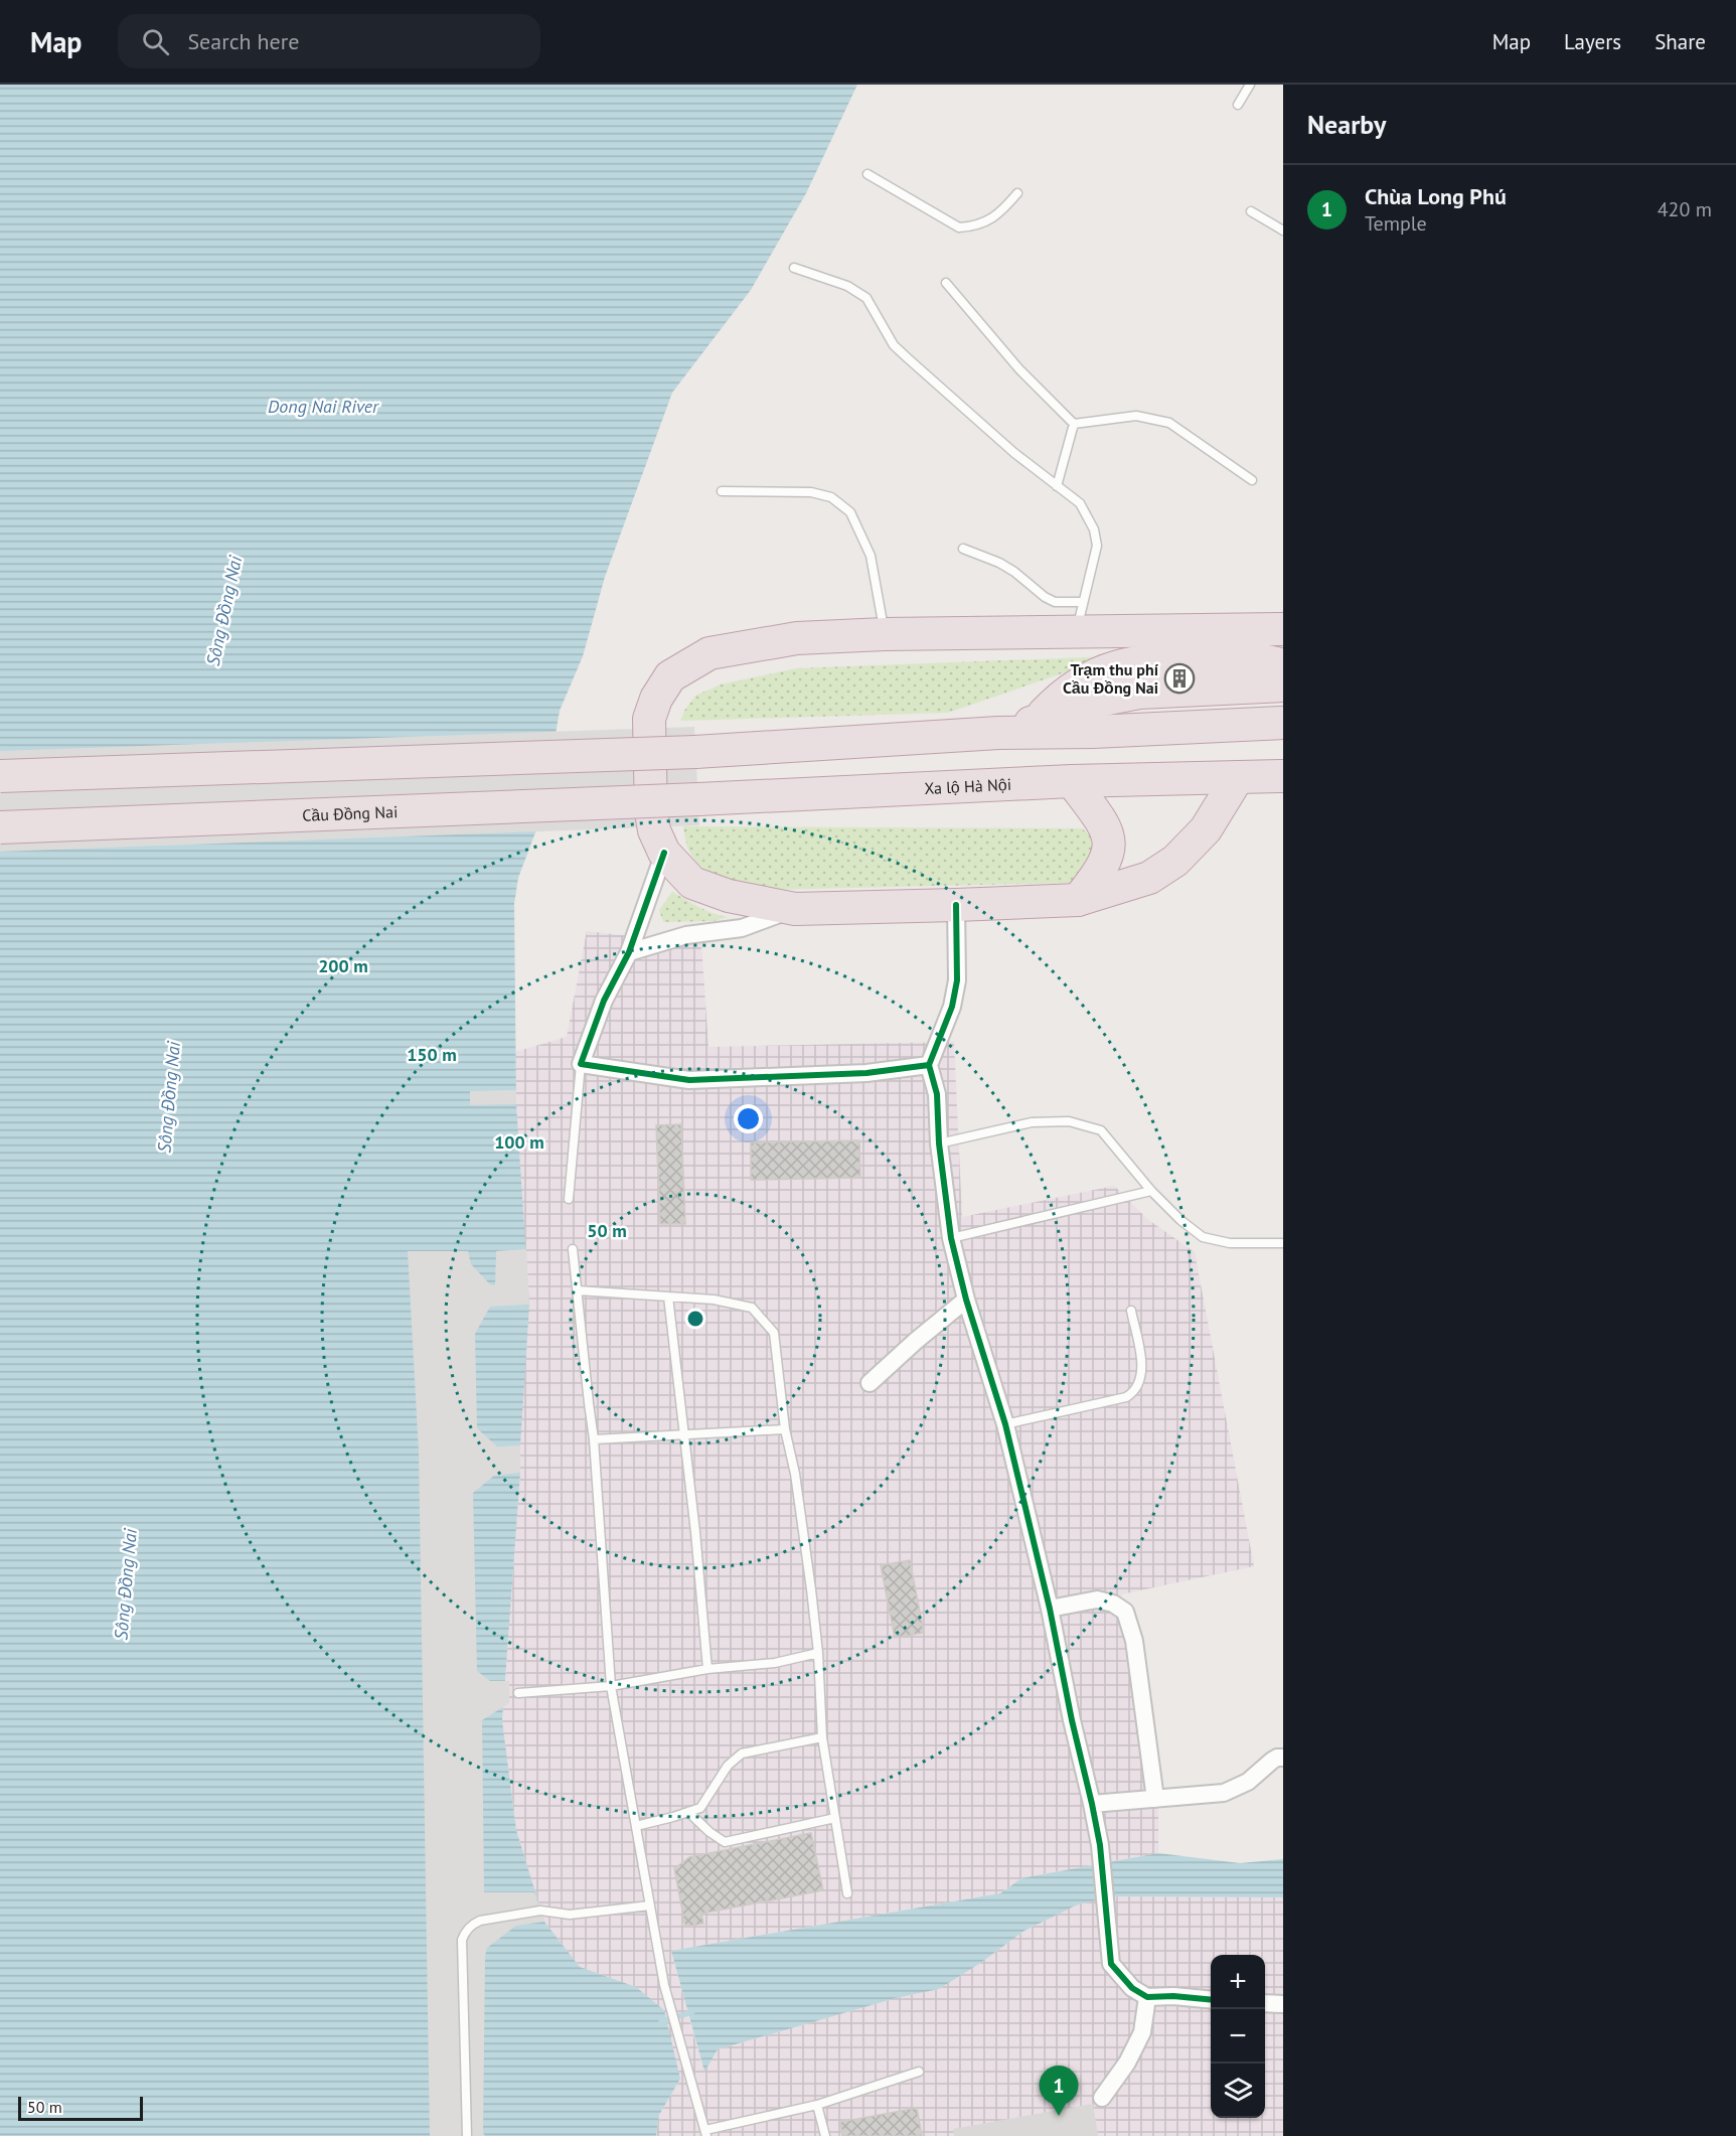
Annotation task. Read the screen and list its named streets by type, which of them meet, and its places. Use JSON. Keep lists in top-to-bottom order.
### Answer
{
  "streets": {
    "highway": ["Xa lộ Hà Nội", "Cầu Đồng Nai"]
  },
  "crossings": [
    ["Xa lộ Hà Nội", "Cầu Đồng Nai"]
  ],
  "water": ["Dong Nai River", "Sông Đồng Nai"],
  "places": {
    "building": ["Trạm thu phí Cầu Đồng Nai"]
  },
  "scale_bar": "50 m",
  "page": {
    "header": "Map",
    "search": "Search here",
    "nav": ["Map", "Layers", "Share"],
    "heading": "Nearby",
    "list": [
      {
        "mark": "1",
        "name": "Chùa Long Phú",
        "note": "Temple",
        "value": "420 m"
      }
    ],
    "map_buttons": ["+", "−"],
    "pins": "1",
    "scale": "50 m"
  },
  "rings": [
    "200 m",
    "150 m",
    "100 m",
    "50 m"
  ]
}
